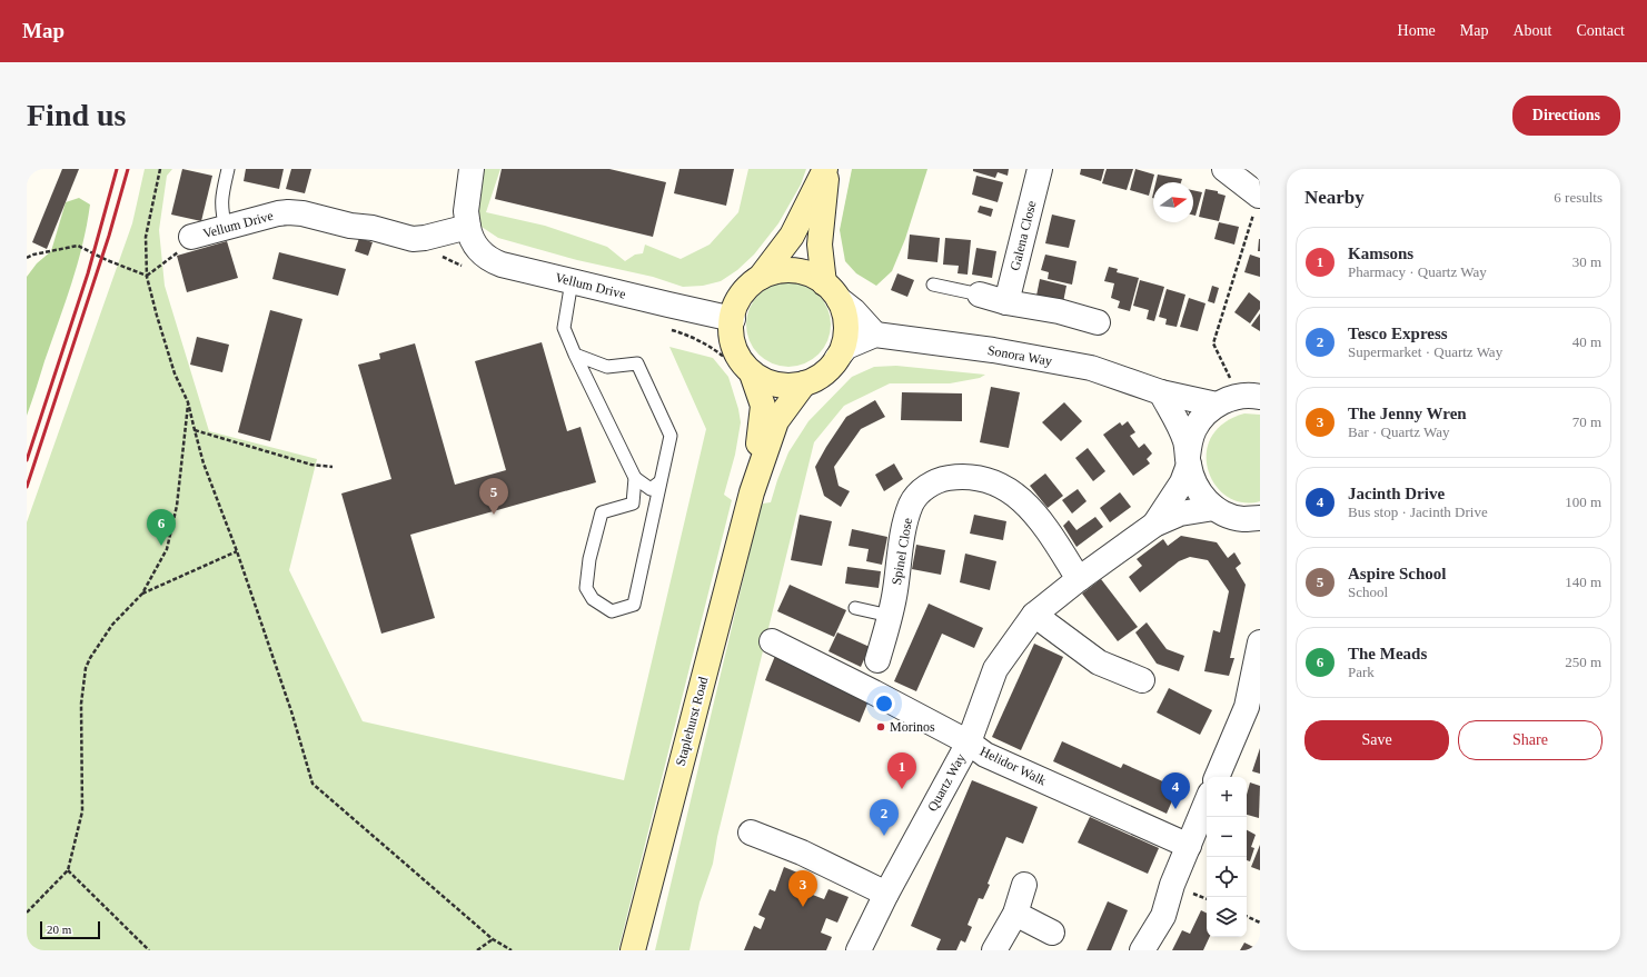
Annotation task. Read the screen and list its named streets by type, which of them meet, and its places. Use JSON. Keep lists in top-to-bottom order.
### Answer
{
  "streets": {
    "main road": ["Staplehurst Road"],
    "street": [
      "Vellum Drive",
      "Galena Close",
      "Sonora Way",
      "Spinel Close",
      "Helidor Walk",
      "Quartz Way"
    ]
  },
  "crossings": [
    ["Vellum Drive", "Staplehurst Road"],
    ["Spinel Close", "Quartz Way"],
    ["Helidor Walk", "Quartz Way"]
  ],
  "places": ["Morinos"],
  "scale_bar": "20 m",
  "north": "right",
  "page": {
    "header": "Map",
    "nav": [
      "Home",
      "Map",
      "About",
      "Contact"
    ],
    "buttons": [
      "Directions",
      ["Save", "Share"]
    ],
    "title": "Find us",
    "heading": ["Nearby", "6 results"],
    "list": [
      {
        "mark": "1",
        "name": "Kamsons",
        "note": "Pharmacy · Quartz Way",
        "value": "30 m"
      },
      {
        "mark": "2",
        "name": "Tesco Express",
        "note": "Supermarket · Quartz Way",
        "value": "40 m"
      },
      {
        "mark": "3",
        "name": "The Jenny Wren",
        "note": "Bar · Quartz Way",
        "value": "70 m"
      },
      {
        "mark": "4",
        "name": "Jacinth Drive",
        "note": "Bus stop · Jacinth Drive",
        "value": "100 m"
      },
      {
        "mark": "5",
        "name": "Aspire School",
        "note": "School",
        "value": "140 m"
      },
      {
        "mark": "6",
        "name": "The Meads",
        "note": "Park",
        "value": "250 m"
      }
    ],
    "pins": [
      "5",
      "6",
      "1",
      "4",
      "2",
      "3"
    ],
    "map_buttons": ["+", "−"],
    "scale": "20 m"
  }
}
